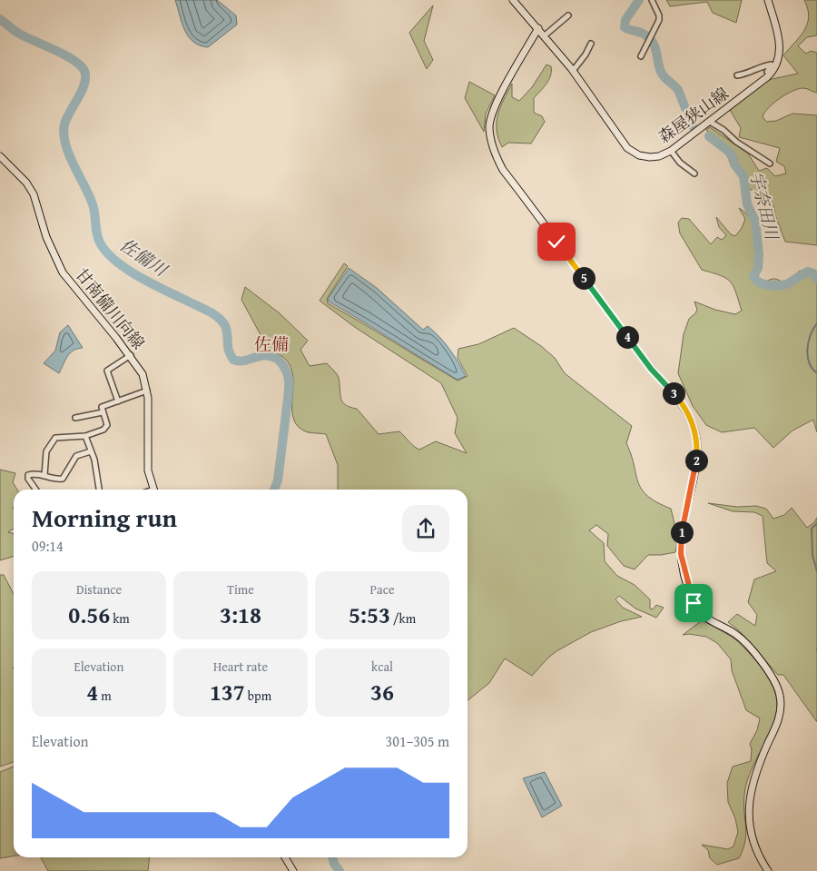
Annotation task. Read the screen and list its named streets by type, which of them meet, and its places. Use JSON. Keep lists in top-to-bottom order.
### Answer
{
  "streets": {
    "street": ["森屋狭山線", "甘南備川向線"]
  },
  "districts": ["佐備"],
  "water": ["宇奈田川", "佐備川"],
  "page": {
    "pins": [
      "5",
      "4",
      "3",
      "2",
      "1"
    ],
    "heading": ["Morning run", "09:14"],
    "stats": [
      ["Distance", "0.56 km"],
      ["Time", "3:18"],
      ["Pace", "5:53 /km"],
      ["Elevation", "4 m"],
      ["Heart rate", "137 bpm"],
      ["kcal", "36"]
    ],
    "chart": ["Elevation", "301–305 m"]
  }
}
